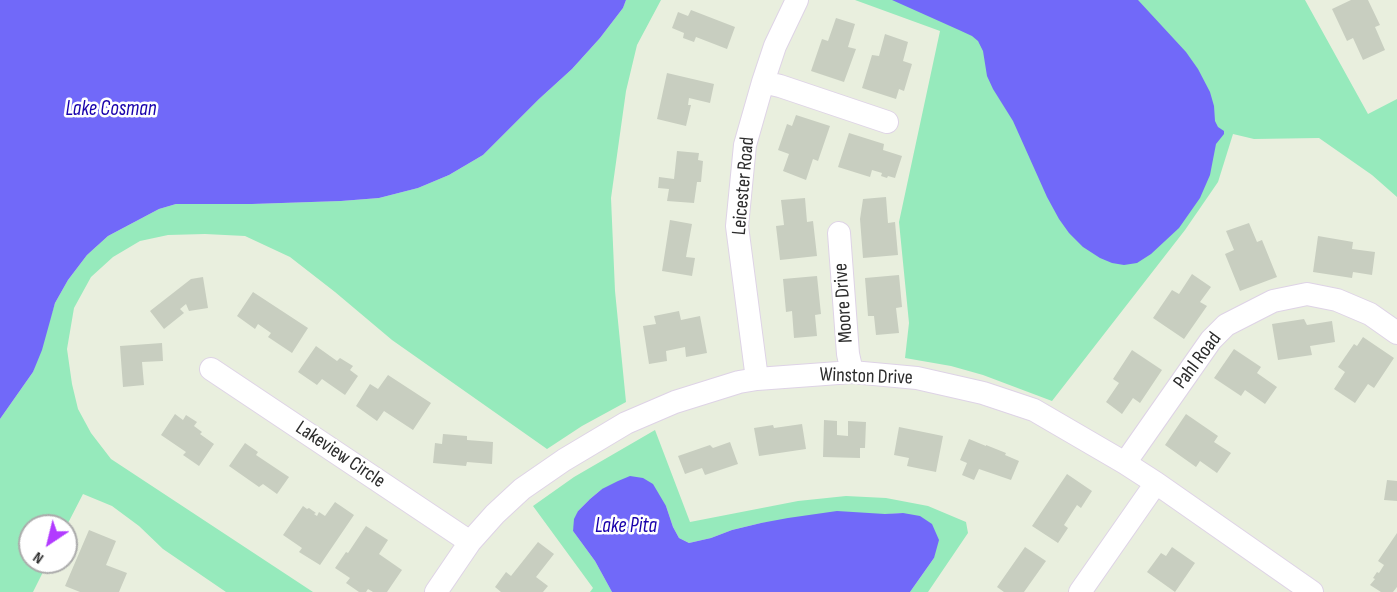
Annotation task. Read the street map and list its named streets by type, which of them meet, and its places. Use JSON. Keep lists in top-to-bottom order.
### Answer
{
  "streets": {
    "street": [
      "Leicester Road",
      "Moore Drive",
      "Pahl Road",
      "Winston Drive",
      "Lakeview Circle"
    ]
  },
  "crossings": [
    ["Leicester Road", "Winston Drive"],
    ["Moore Drive", "Winston Drive"],
    ["Pahl Road", "Winston Drive"],
    ["Winston Drive", "Lakeview Circle"]
  ],
  "water": ["Lake Cosman", "Lake Pita"],
  "north": "bottom left"
}
